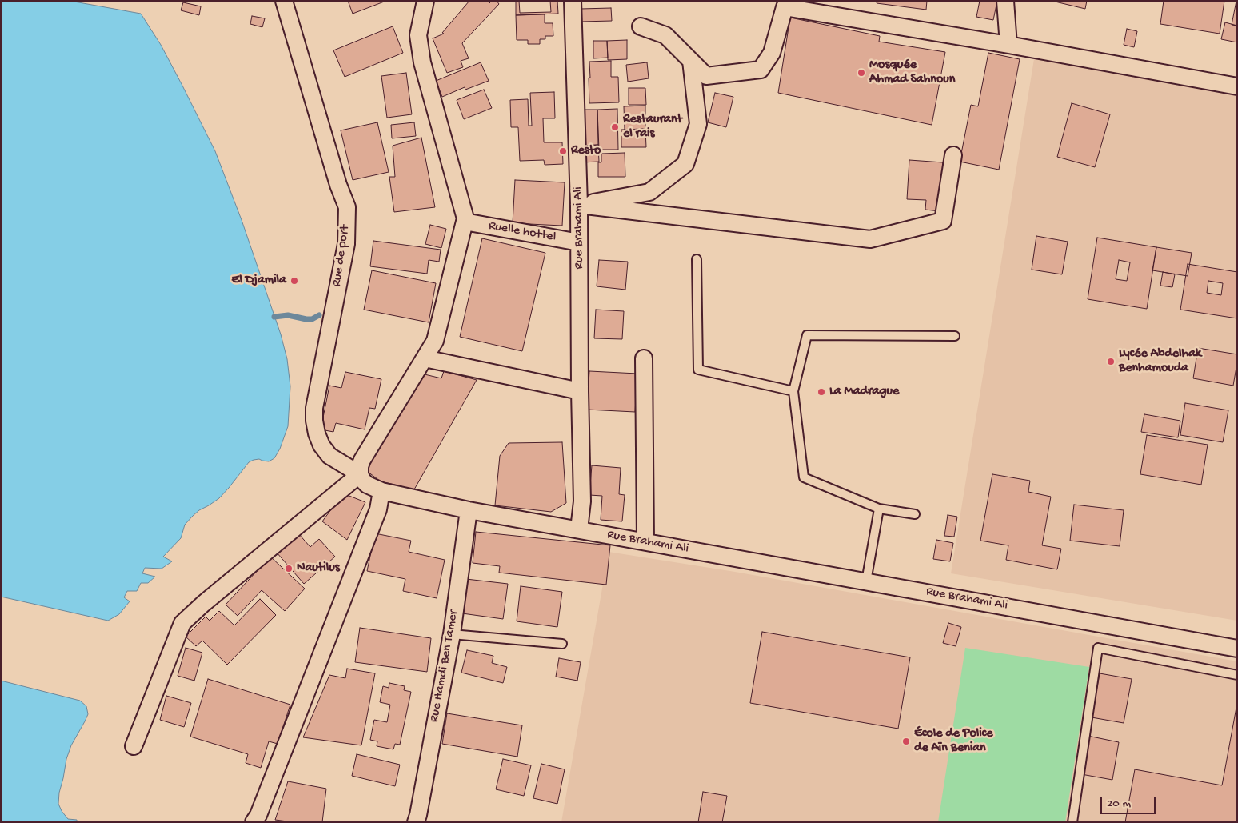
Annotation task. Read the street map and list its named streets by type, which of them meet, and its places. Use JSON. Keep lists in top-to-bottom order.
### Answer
{
  "streets": {
    "street": [
      "Rue Brahami Ali",
      "Ruelle hottel",
      "Rue de port",
      "Rue Hamdi Ben Tamer"
    ]
  },
  "crossings": [
    ["Rue Brahami Ali", "Ruelle hottel"],
    ["Rue Brahami Ali", "Rue de port"],
    ["Rue de port", "Rue Hamdi Ben Tamer"]
  ],
  "places": [
    "Mosquée Ahmad Sahnoun",
    "Restaurant el rais",
    "Resto",
    "El Djamila",
    "Lycée Abdelhak Benhamouda",
    "La Madrague",
    "Nautilus",
    "École de Police de Aïn Benian"
  ],
  "scale_bar": "20 m"
}
